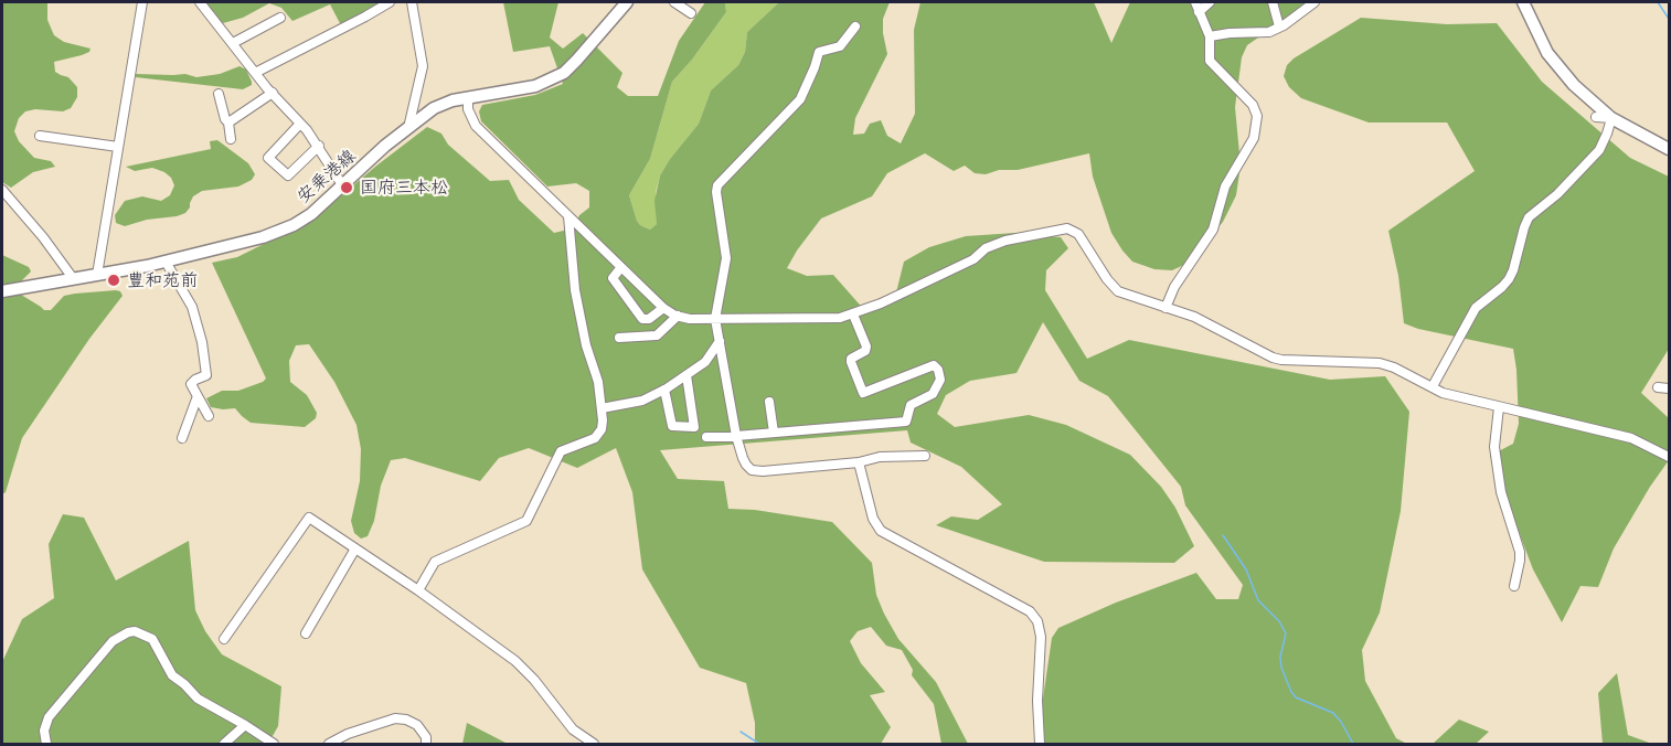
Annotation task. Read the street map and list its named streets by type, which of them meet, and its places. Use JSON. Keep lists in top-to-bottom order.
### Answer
{
  "streets": {
    "main road": ["安乗港線"]
  },
  "places": ["国府三本松", "豊和苑前"]
}
